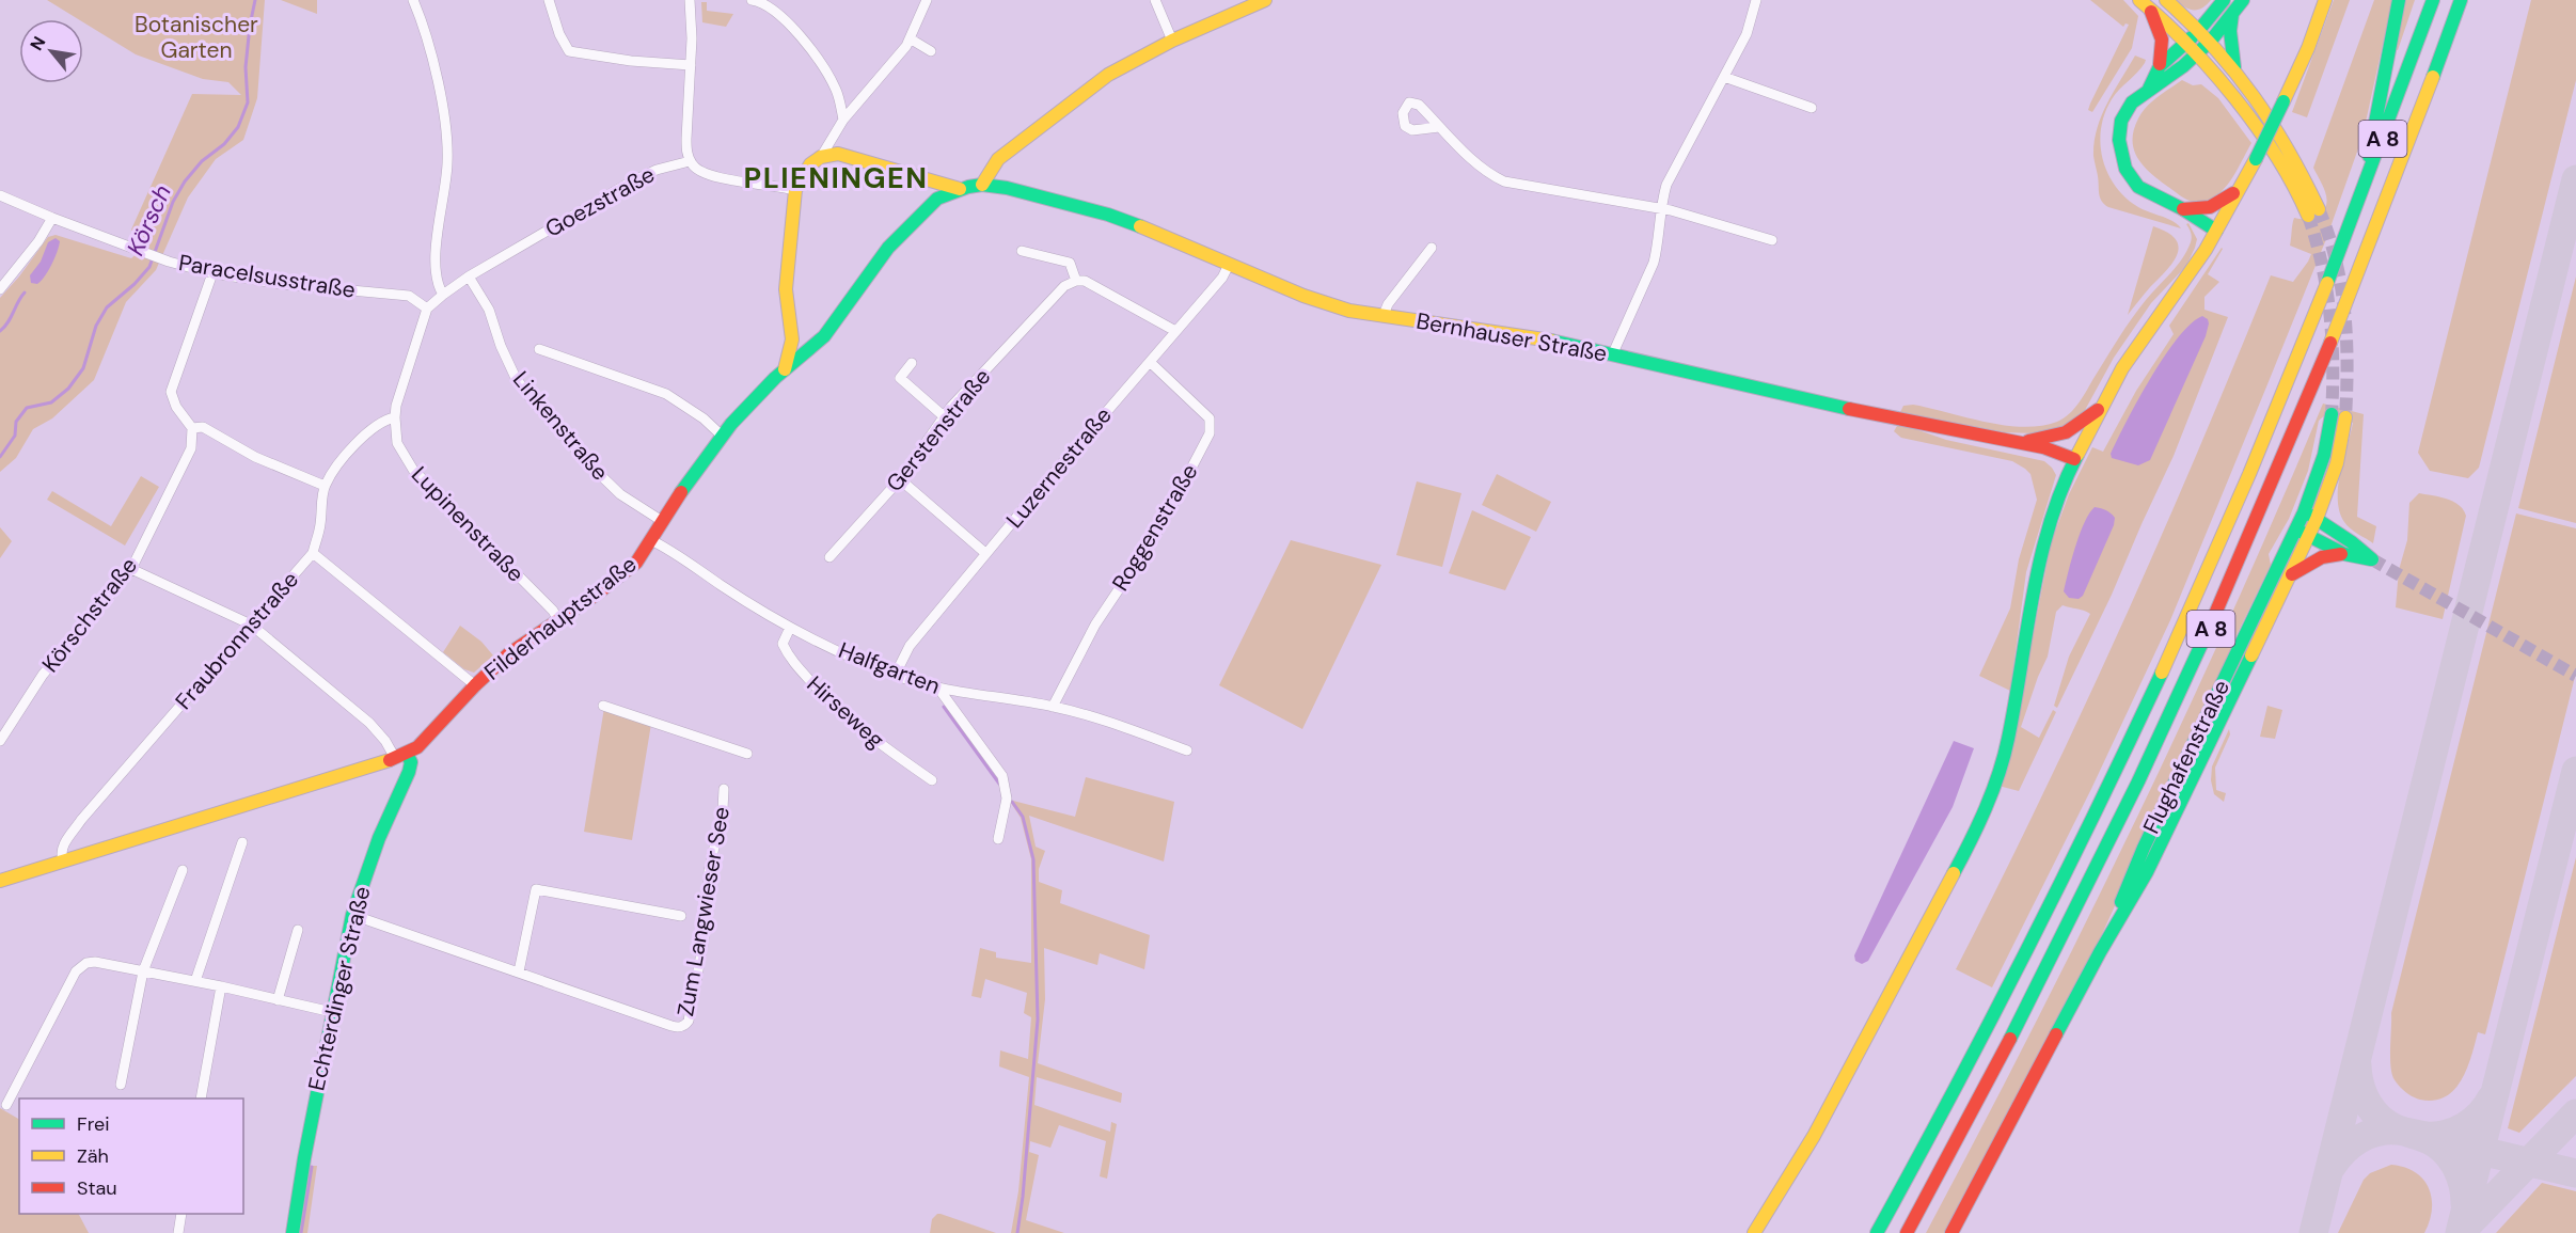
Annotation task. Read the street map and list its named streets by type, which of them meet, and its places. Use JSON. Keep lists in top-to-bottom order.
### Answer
{
  "streets": {
    "main road": [
      "A 8",
      "Bernhauser Straße",
      "Filderhauptstraße",
      "Flughafenstraße",
      "Echterdinger Straße"
    ],
    "street": [
      "Goezstraße",
      "Paracelsusstraße",
      "Linkenstraße",
      "Gerstenstraße",
      "Luzernestraße",
      "Lupinenstraße",
      "Roggenstraße",
      "Körschstraße",
      "Fraubronnstraße",
      "Halfgarten",
      "Hirseweg",
      "Zum Langwieser See"
    ]
  },
  "crossings": [
    ["Goezstraße", "Paracelsusstraße"],
    ["Goezstraße", "Linkenstraße"],
    ["Goezstraße", "Lupinenstraße"],
    ["Paracelsusstraße", "Lupinenstraße"],
    ["Bernhauser Straße", "Luzernestraße"],
    ["Bernhauser Straße", "Filderhauptstraße"],
    ["Linkenstraße", "Filderhauptstraße"],
    ["Luzernestraße", "Roggenstraße"],
    ["Luzernestraße", "Halfgarten"],
    ["Lupinenstraße", "Filderhauptstraße"],
    ["Lupinenstraße", "Fraubronnstraße"],
    ["Roggenstraße", "Halfgarten"],
    ["Filderhauptstraße", "Fraubronnstraße"],
    ["Filderhauptstraße", "Halfgarten"],
    ["Filderhauptstraße", "Echterdinger Straße"],
    ["Halfgarten", "Hirseweg"]
  ],
  "districts": ["PLIENINGEN"],
  "water": ["Körsch"],
  "parks": ["Botanischer Garten"],
  "legend": ["Frei", "Zäh", "Stau"],
  "north": "top left"
}
